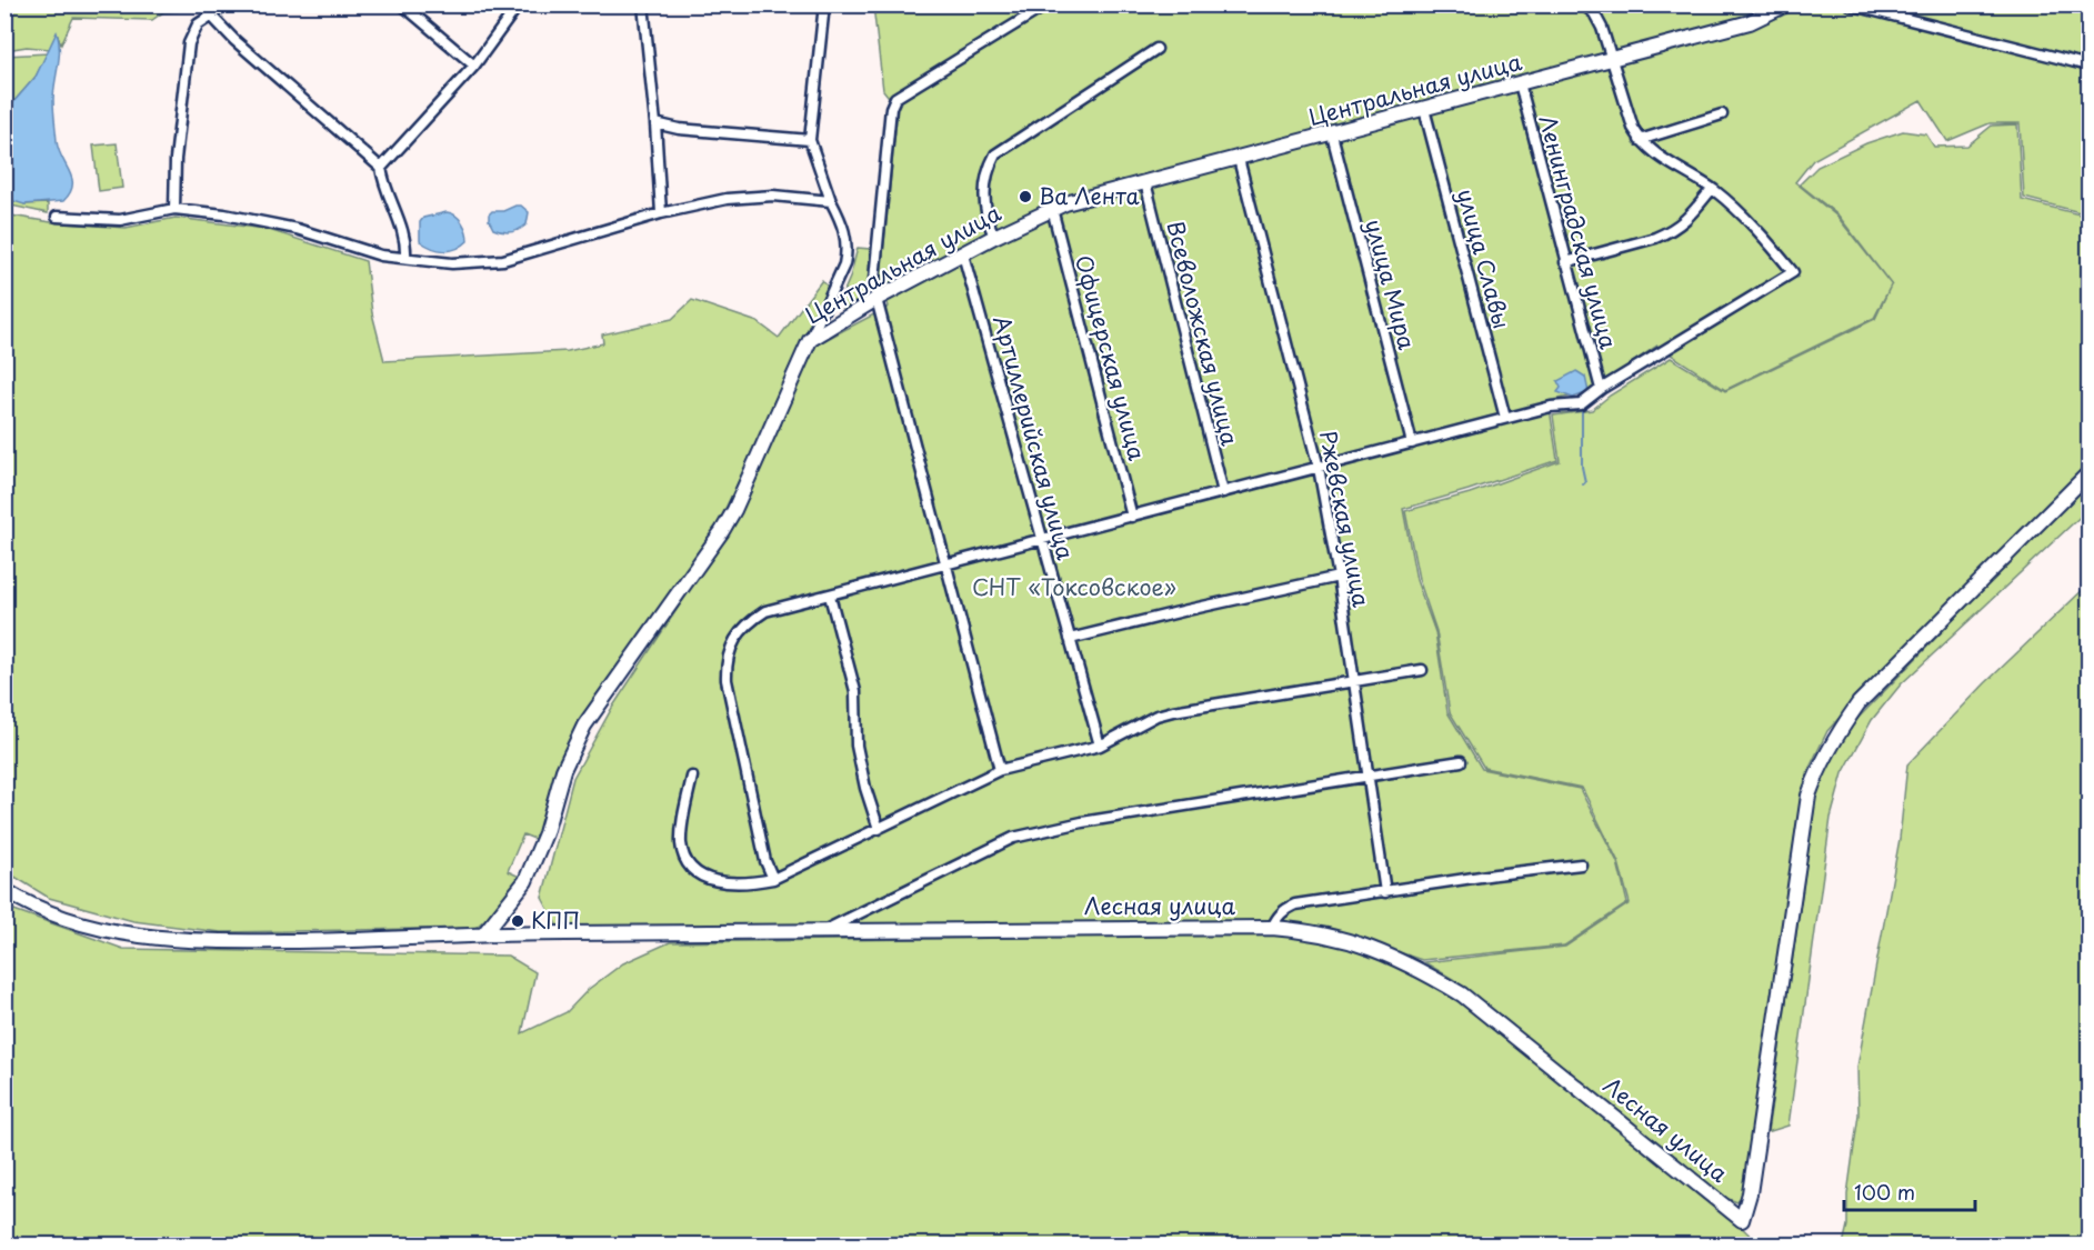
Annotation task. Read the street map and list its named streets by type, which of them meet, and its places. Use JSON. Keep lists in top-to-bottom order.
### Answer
{
  "streets": {
    "street": [
      "Центральная улица",
      "Ленинградская улица",
      "улица Славы",
      "улица Мира",
      "Всеволожская улица",
      "Офицерская улица",
      "Артиллерийская улица",
      "Ржевская улица",
      "Лесная улица"
    ]
  },
  "crossings": [
    ["Центральная улица", "Ленинградская улица"],
    ["Центральная улица", "улица Славы"],
    ["Центральная улица", "улица Мира"],
    ["Центральная улица", "Всеволожская улица"],
    ["Центральная улица", "Офицерская улица"],
    ["Центральная улица", "Артиллерийская улица"],
    ["Центральная улица", "Ржевская улица"],
    ["Центральная улица", "Лесная улица"]
  ],
  "parks": ["СНТ «Токсовское»"],
  "places": ["Ва Лента", "КПП"],
  "scale_bar": "100 m"
}
